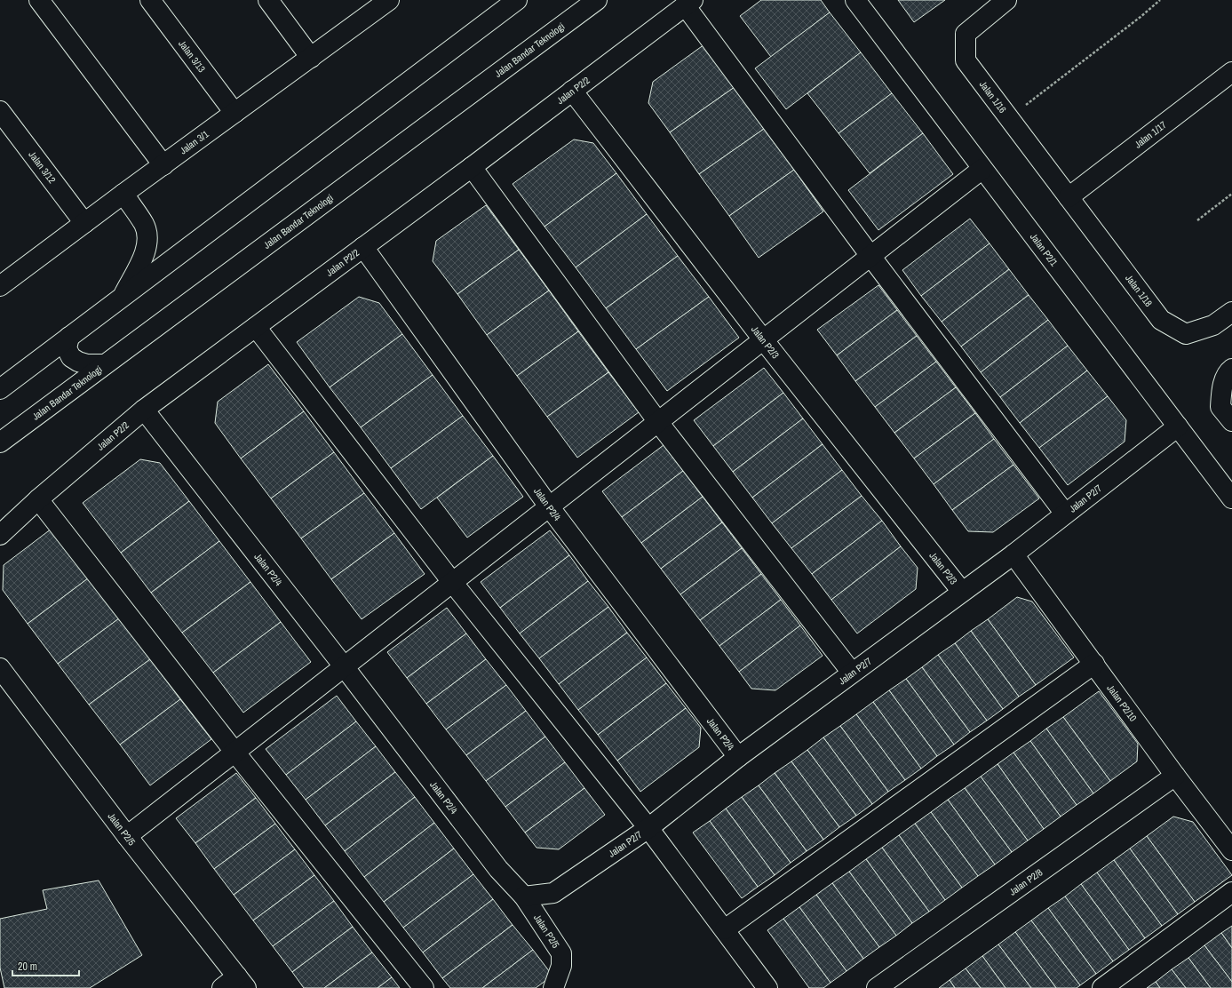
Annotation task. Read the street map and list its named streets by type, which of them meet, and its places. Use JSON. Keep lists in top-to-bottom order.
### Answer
{
  "streets": {
    "street": [
      "Jalan Bandar Teknologi",
      "Jalan 3/13",
      "Jalan P2/2",
      "Jalan 1/16",
      "Jalan 1/17",
      "Jalan 3/1",
      "Jalan 3/12",
      "Jalan P2/1",
      "Jalan 1/18",
      "Jalan P2/3",
      "Jalan P2/7",
      "Jalan P2/4",
      "Jalan P2/10",
      "Jalan P2/5",
      "Jalan P2/8"
    ]
  },
  "crossings": [
    ["Jalan 3/13", "Jalan 3/1"],
    ["Jalan P2/2", "Jalan P2/3"],
    ["Jalan P2/2", "Jalan P2/4"],
    ["Jalan 1/16", "Jalan 1/17"],
    ["Jalan 1/16", "Jalan 1/18"],
    ["Jalan 1/17", "Jalan 1/18"],
    ["Jalan 3/1", "Jalan 3/12"],
    ["Jalan P2/1", "Jalan P2/7"],
    ["Jalan P2/3", "Jalan P2/7"],
    ["Jalan P2/7", "Jalan P2/4"],
    ["Jalan P2/7", "Jalan P2/10"],
    ["Jalan P2/7", "Jalan P2/5"],
    ["Jalan P2/4", "Jalan P2/5"],
    ["Jalan P2/10", "Jalan P2/8"]
  ],
  "scale_bar": "20 m"
}
